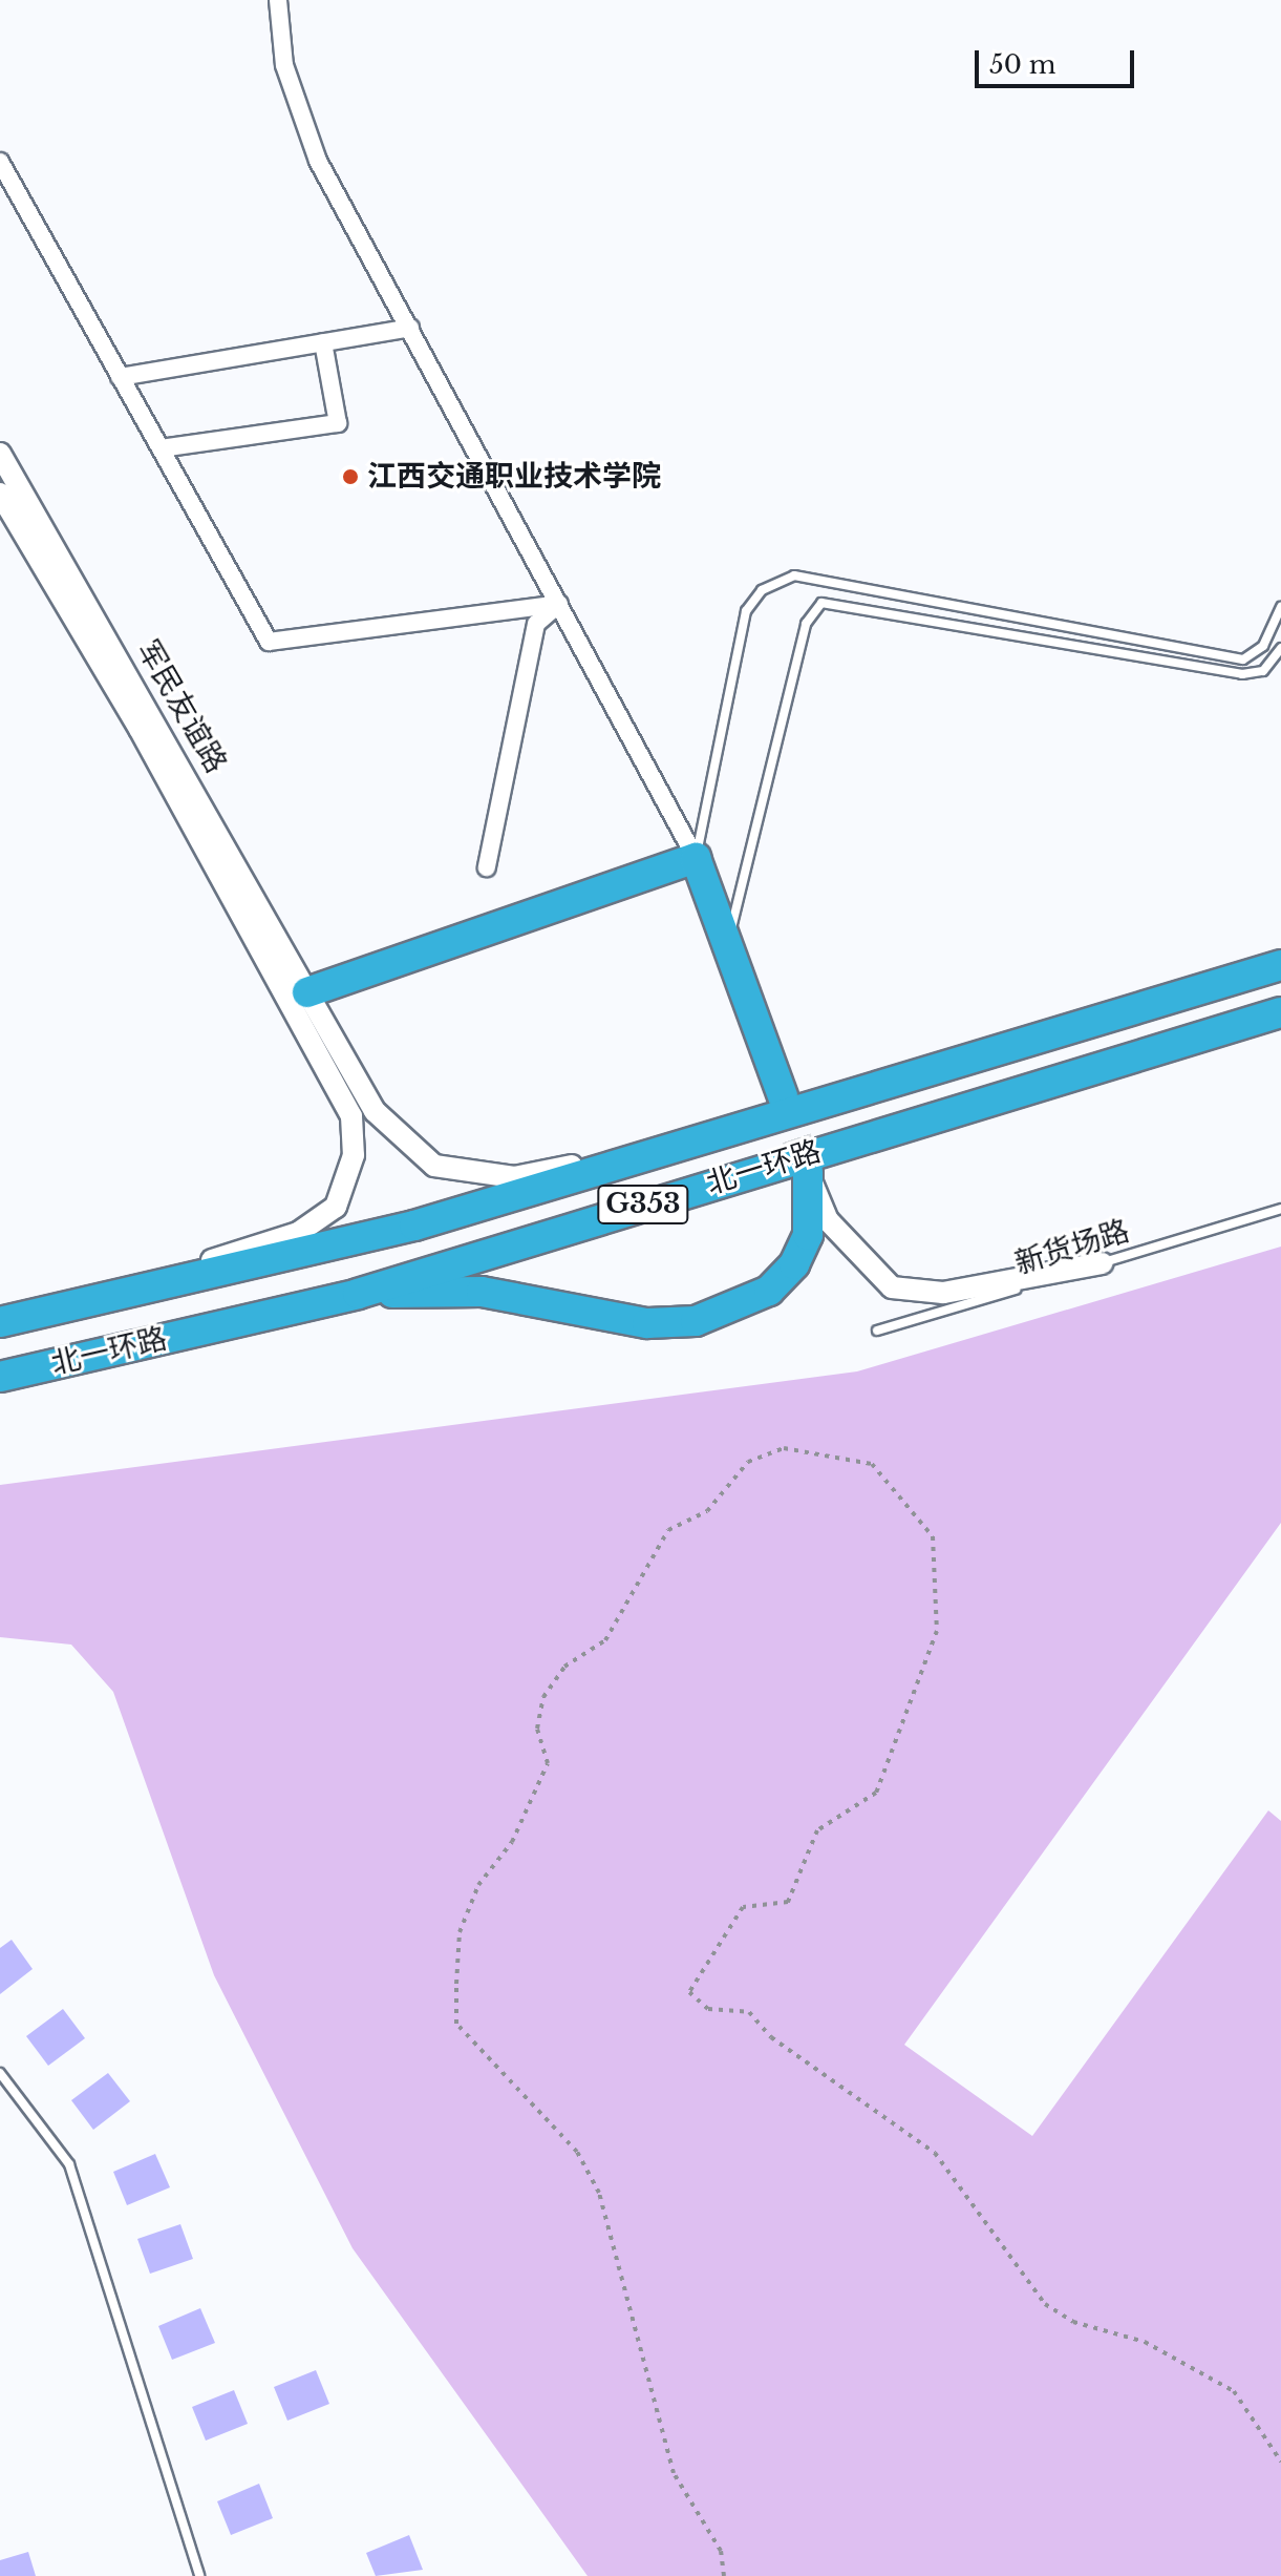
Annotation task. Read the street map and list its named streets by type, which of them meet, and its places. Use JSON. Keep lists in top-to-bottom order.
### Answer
{
  "streets": {
    "highway": ["北一环路", "G353"],
    "street": ["军民友谊路"],
    "lane": ["新货场路"]
  },
  "places": ["江西交通职业技术学院"],
  "scale_bar": "50 m"
}
